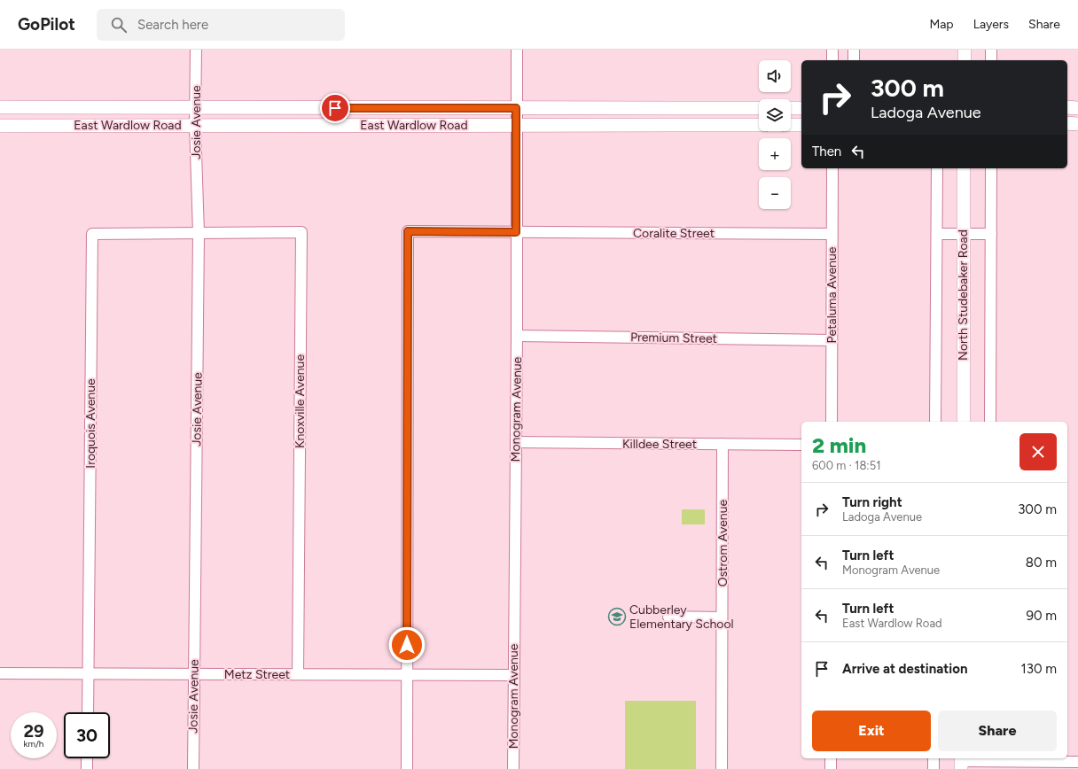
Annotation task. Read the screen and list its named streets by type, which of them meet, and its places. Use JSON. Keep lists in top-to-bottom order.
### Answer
{
  "streets": {
    "main road": ["East Wardlow Road", "North Studebaker Road"],
    "street": [
      "Josie Avenue",
      "Coralite Street",
      "Petaluma Avenue",
      "Premium Street",
      "Knoxville Avenue",
      "Monogram Avenue",
      "Iroquois Avenue",
      "Killdee Street",
      "Ostrom Avenue",
      "Metz Street"
    ]
  },
  "crossings": [
    ["Josie Avenue", "East Wardlow Road"],
    ["Josie Avenue", "Knoxville Avenue"],
    ["Josie Avenue", "Iroquois Avenue"],
    ["Josie Avenue", "Metz Street"],
    ["East Wardlow Road", "Monogram Avenue"],
    ["Coralite Street", "Petaluma Avenue"],
    ["Coralite Street", "Monogram Avenue"],
    ["Coralite Street", "Metz Street"],
    ["Petaluma Avenue", "Premium Street"],
    ["Premium Street", "Monogram Avenue"],
    ["Knoxville Avenue", "Iroquois Avenue"],
    ["Knoxville Avenue", "Metz Street"],
    ["Monogram Avenue", "Killdee Street"],
    ["Monogram Avenue", "Metz Street"],
    ["Iroquois Avenue", "Metz Street"],
    ["Killdee Street", "Ostrom Avenue"]
  ],
  "places": {
    "school or university": ["Cubberley Elementary School"]
  },
  "page": {
    "header": "GoPilot",
    "search": "Search here",
    "nav": ["Map", "Layers", "Share"],
    "map_buttons": ["+", "−"],
    "turn": ["300 m", "Ladoga Avenue"],
    "then": "Then",
    "heading": ["2 min", "600 m · 18:51"],
    "list": [
      {
        "name": "Turn right",
        "note": "Ladoga Avenue",
        "value": "300 m"
      },
      {
        "name": "Turn left",
        "note": "Monogram Avenue",
        "value": "80 m"
      },
      {
        "name": "Turn left",
        "note": "East Wardlow Road",
        "value": "90 m"
      },
      {
        "name": "Arrive at destination",
        "value": "130 m"
      }
    ],
    "buttons": ["Exit", "Share"],
    "speed": "29 km/h",
    "limit": "30"
  }
}
